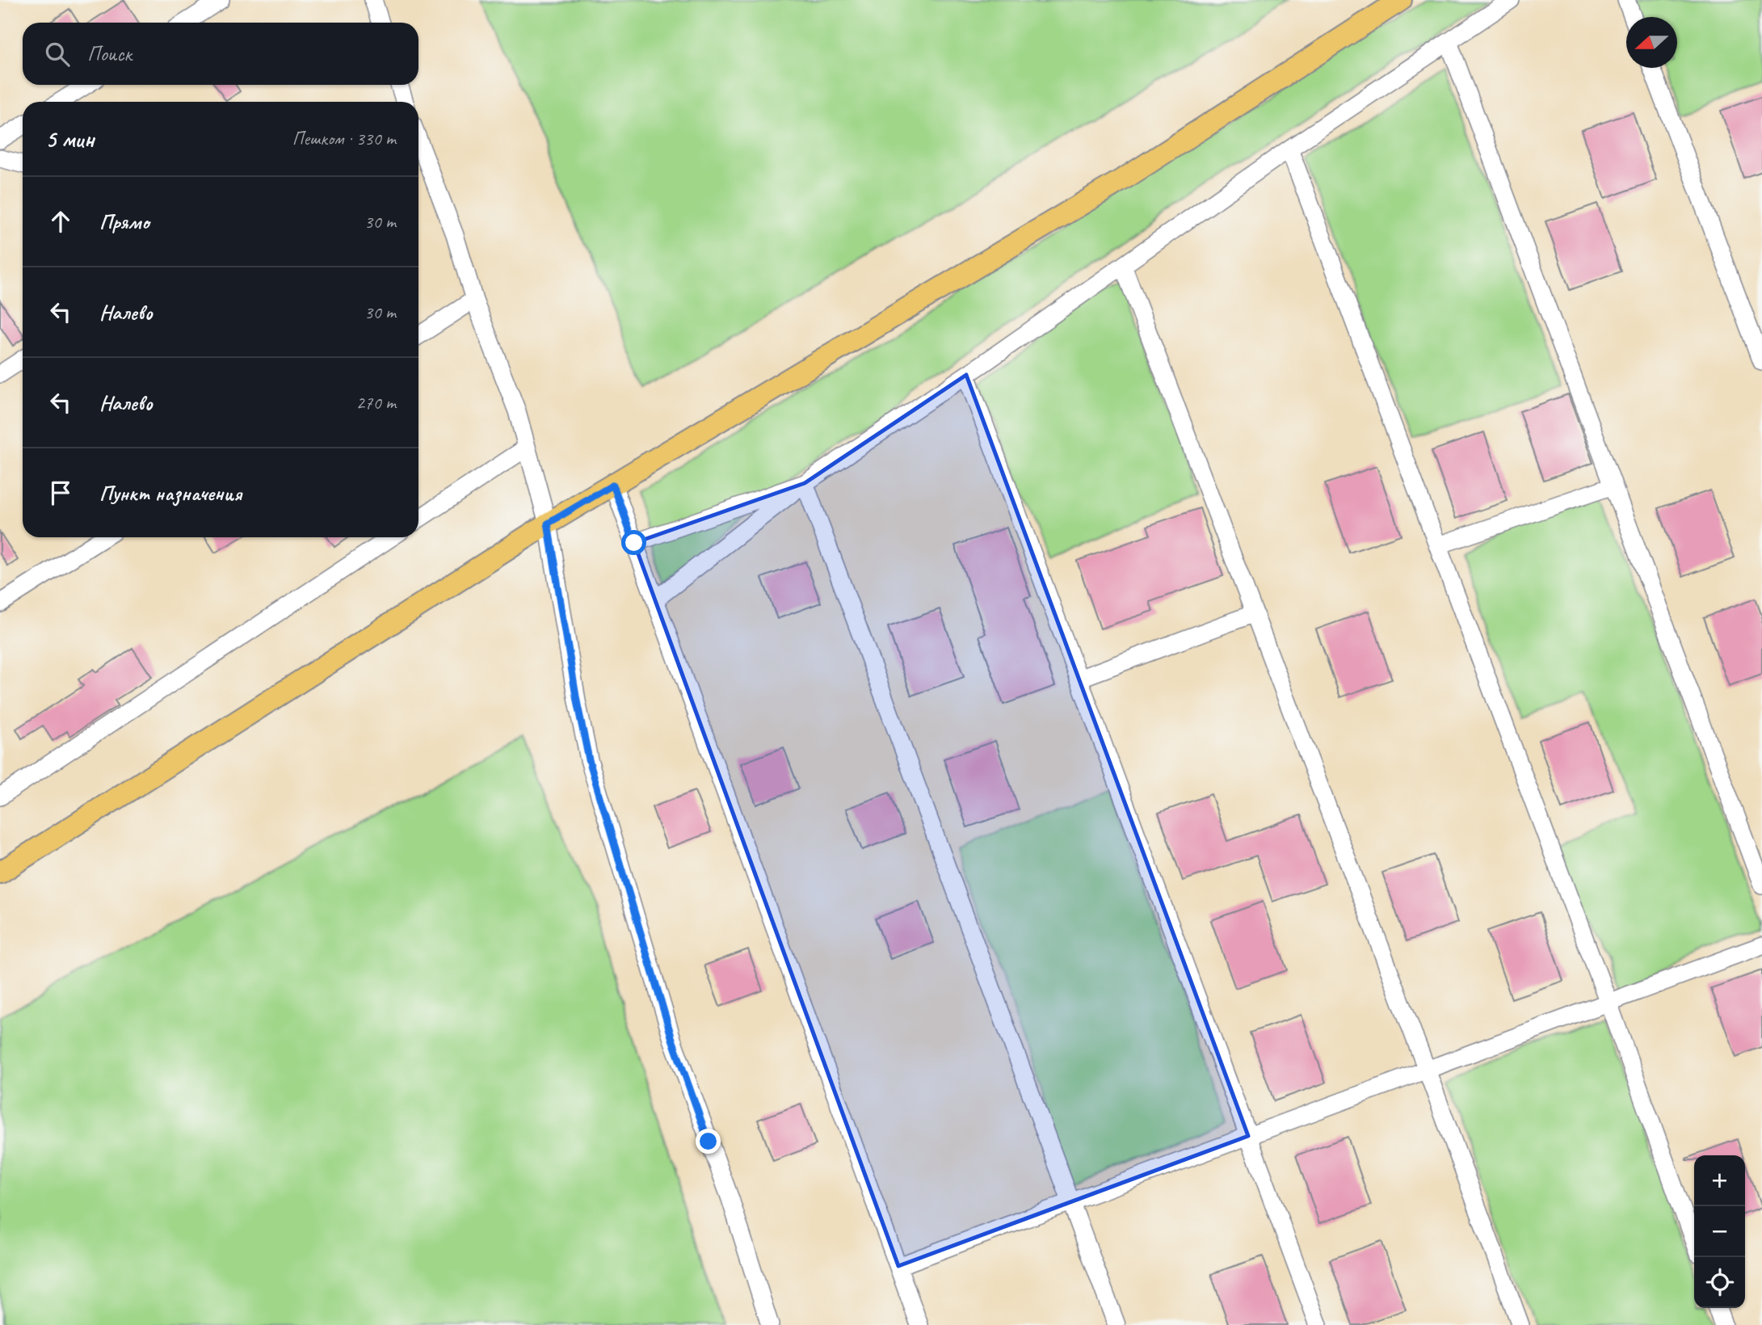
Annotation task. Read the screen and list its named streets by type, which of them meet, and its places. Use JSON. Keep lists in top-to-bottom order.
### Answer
{
  "north": "left",
  "page": {
    "search": "Поиск",
    "heading": ["5 мин", "Пешком · 330 m"],
    "list": [
      ["Прямо", "30 m"],
      ["Налево", "30 m"],
      ["Налево", "270 m"],
      "Пункт назначения"
    ],
    "map_buttons": ["+", "−"]
  }
}
